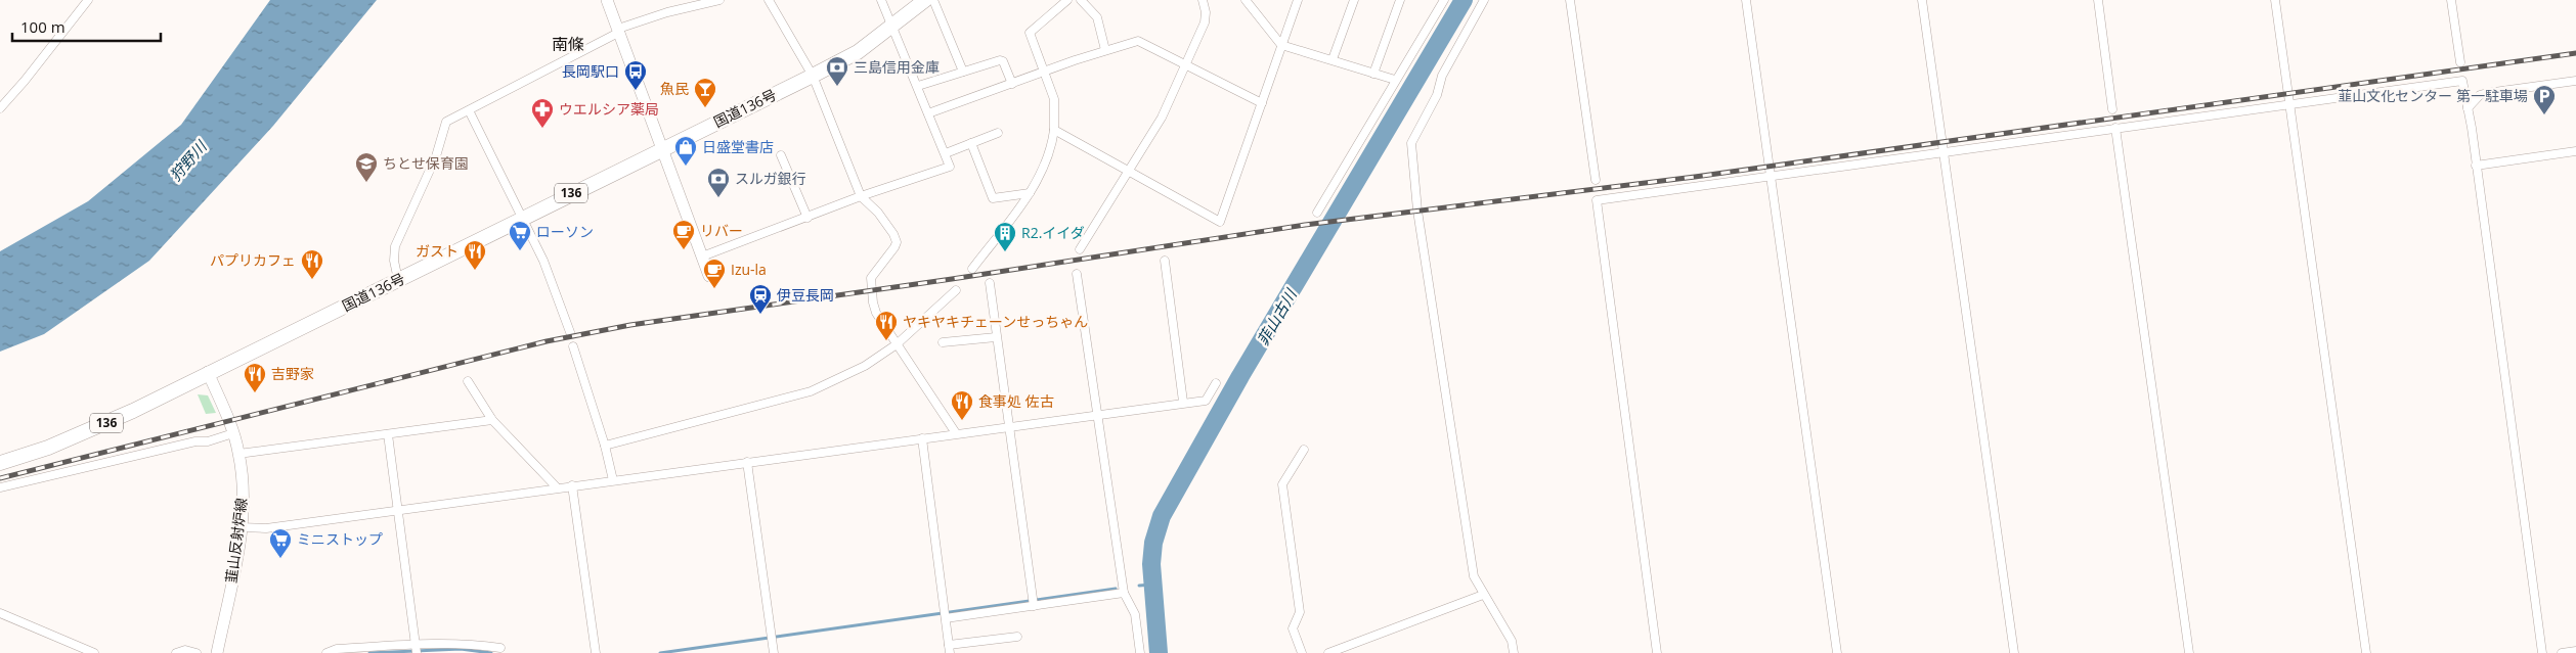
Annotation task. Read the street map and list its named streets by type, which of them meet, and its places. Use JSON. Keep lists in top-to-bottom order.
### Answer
{
  "streets": {
    "highway": ["国道136号", "136"],
    "main road": ["韮山反射炉線"]
  },
  "crossings": [
    ["国道136号", "韮山反射炉線"]
  ],
  "districts": ["南條"],
  "water": ["狩野川", "菲山古川"],
  "places": {
    "bank": ["三島信用金庫", "スルガ銀行"],
    "bus stop": ["長岡駅口"],
    "bar": ["魚民"],
    "parking": ["韮山文化センター 第一駐車場"],
    "pharmacy": ["ウエルシア薬局"],
    "shop": ["日盛堂書店"],
    "school or university": ["ちとせ保育園"],
    "cafe": ["リバー", "Izu-la"],
    "supermarket": ["ローソン", "ミニストップ"],
    "building": ["R2.イイダ"],
    "restaurant": [
      "ガスト",
      "パプリカフェ",
      "ヤキヤキチェーンせっちゃん",
      "吉野家",
      "食事処 佐古"
    ],
    "station": ["伊豆長岡"]
  },
  "scale_bar": "100 m"
}
